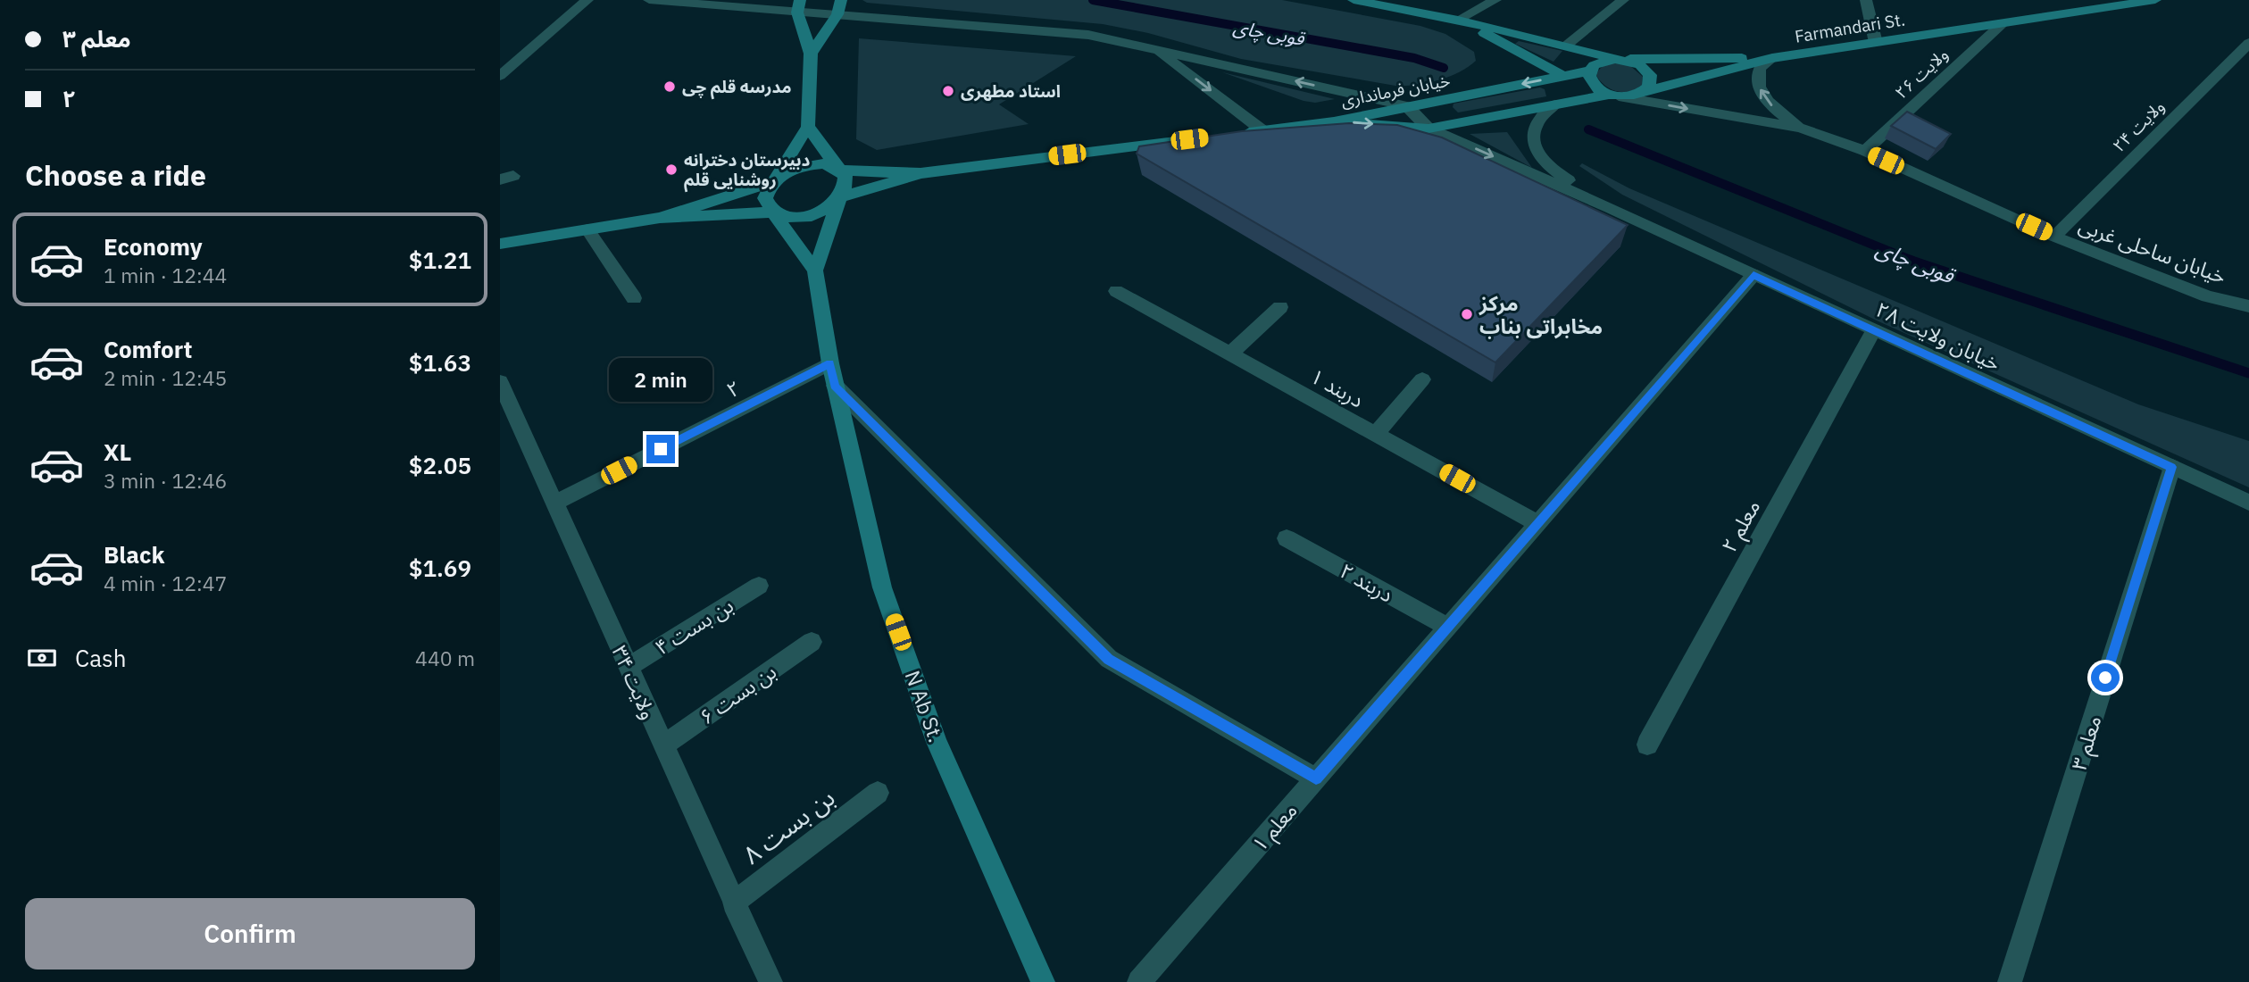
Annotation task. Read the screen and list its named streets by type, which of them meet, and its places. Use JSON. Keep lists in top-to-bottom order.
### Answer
{
  "streets": {
    "main road": ["Farmandari St.", "خیابان فرمانداری", "N Ab St."],
    "street": [
      "ولایت ۲۶",
      "ولایت ۲۴",
      "خیابان ساحلی غربی",
      "خیابان ولایت ۲۸",
      "دربند ۱",
      "۲",
      "معلم ۲",
      "دربند ۲",
      "بن بست ۴",
      "ولایت ۳۴",
      "بن بست ۶",
      "معلم ۳",
      "بن بست ۸",
      "معلم ۱"
    ]
  },
  "crossings": [
    ["Farmandari St.", "ولایت ۲۶"],
    ["Farmandari St.", "خیابان فرمانداری"],
    ["Farmandari St.", "خیابان ساحلی غربی"],
    ["ولایت ۲۶", "خیابان ساحلی غربی"],
    ["خیابان فرمانداری", "خیابان ساحلی غربی"],
    ["خیابان فرمانداری", "خیابان ولایت ۲۸"],
    ["ولایت ۲۴", "خیابان ساحلی غربی"],
    ["خیابان ولایت ۲۸", "معلم ۲"],
    ["خیابان ولایت ۲۸", "معلم ۳"],
    ["خیابان ولایت ۲۸", "معلم ۱"],
    ["دربند ۱", "معلم ۱"],
    ["۲", "ولایت ۳۴"],
    ["۲", "N Ab St."],
    ["دربند ۲", "معلم ۱"],
    ["بن بست ۴", "ولایت ۳۴"],
    ["ولایت ۳۴", "بن بست ۶"],
    ["ولایت ۳۴", "بن بست ۸"]
  ],
  "water": ["قوبی چای"],
  "places": [
    "مدرسه قلم چی",
    "استاد مطهری",
    "دبیرستان دخترانه روشنایی قلم",
    "مرکز مخابراتی بناب"
  ],
  "page": {
    "banner": ["معلم ۳", "۲"],
    "heading": "Choose a ride",
    "list": [
      {
        "name": "Economy",
        "note": "1 min · 12:44",
        "value": "$1.21"
      },
      {
        "name": "Comfort",
        "note": "2 min · 12:45",
        "value": "$1.63"
      },
      {
        "name": "XL",
        "note": "3 min · 12:46",
        "value": "$2.05"
      },
      {
        "name": "Black",
        "note": "4 min · 12:47",
        "value": "$1.69"
      }
    ],
    "bubble": "2 min",
    "pay": ["Cash", "440 m"],
    "buttons": "Confirm"
  }
}
